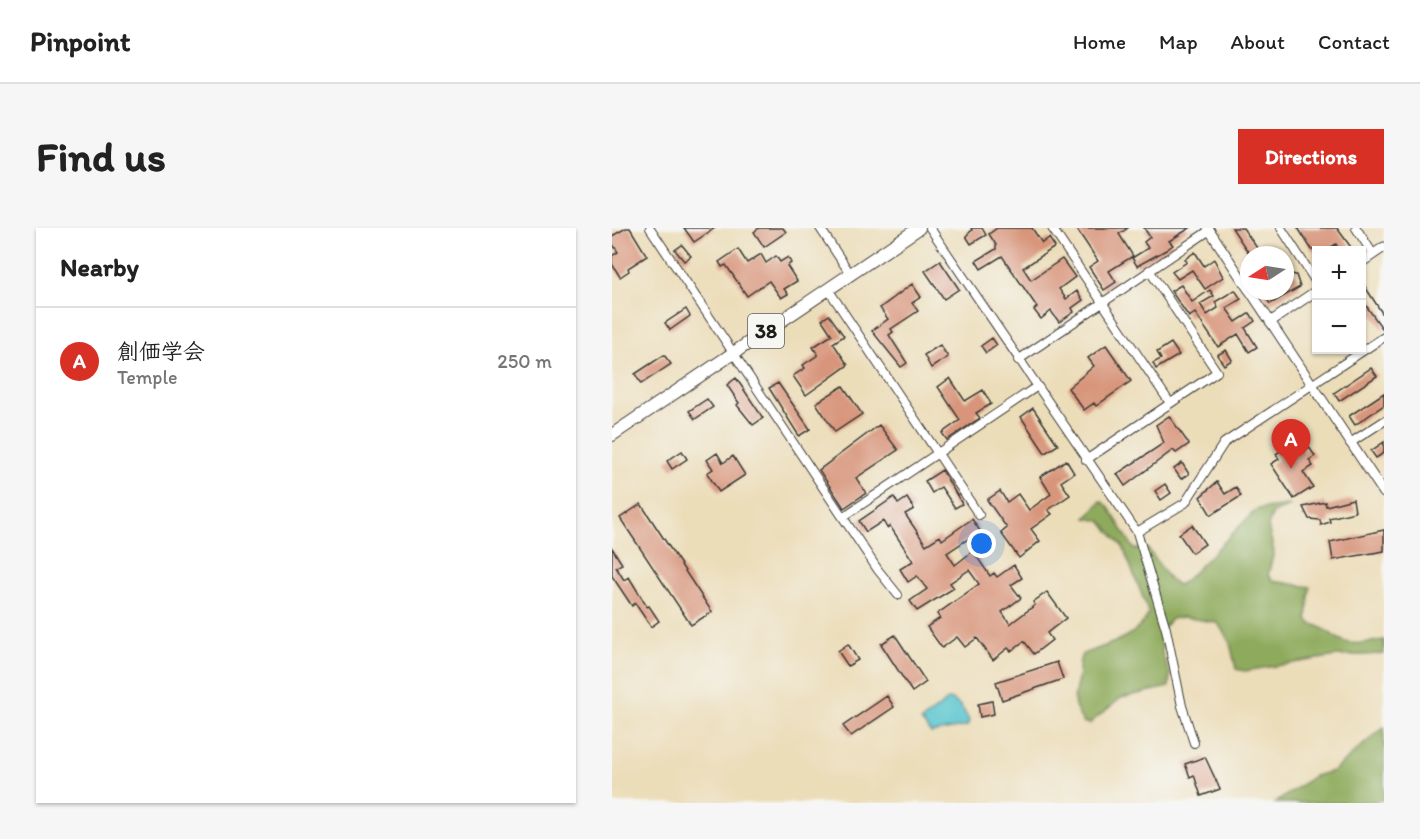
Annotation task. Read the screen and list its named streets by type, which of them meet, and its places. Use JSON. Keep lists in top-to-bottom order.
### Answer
{
  "streets": {
    "highway": ["38"]
  },
  "north": "left",
  "page": {
    "header": "Pinpoint",
    "nav": [
      "Home",
      "Map",
      "About",
      "Contact"
    ],
    "buttons": "Directions",
    "title": "Find us",
    "heading": "Nearby",
    "map_buttons": ["+", "−"],
    "list": [
      {
        "mark": "A",
        "name": "創価学会",
        "note": "Temple",
        "value": "250 m"
      }
    ],
    "pins": "A"
  }
}
